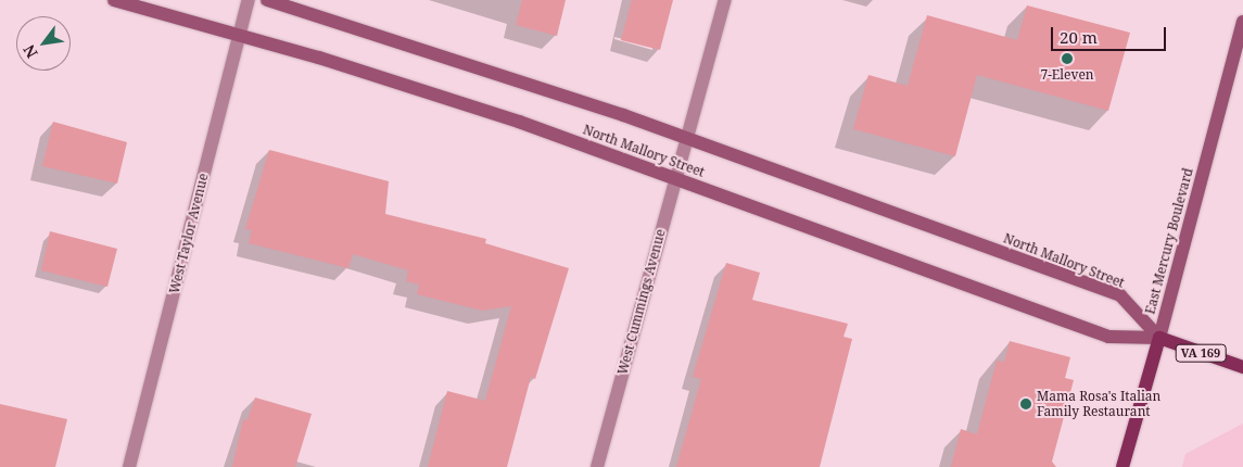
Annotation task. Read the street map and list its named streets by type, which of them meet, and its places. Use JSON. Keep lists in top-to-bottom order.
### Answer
{
  "streets": {
    "main road": ["North Mallory Street", "East Mercury Boulevard", "VA 169"],
    "street": ["West Taylor Avenue", "West Cummings Avenue"]
  },
  "crossings": [
    ["North Mallory Street", "West Taylor Avenue"],
    ["North Mallory Street", "East Mercury Boulevard"],
    ["North Mallory Street", "West Cummings Avenue"]
  ],
  "places": ["7-Eleven", "Mama Rosa's Italian Family Restaurant"],
  "scale_bar": "20 m",
  "north": "bottom left"
}
